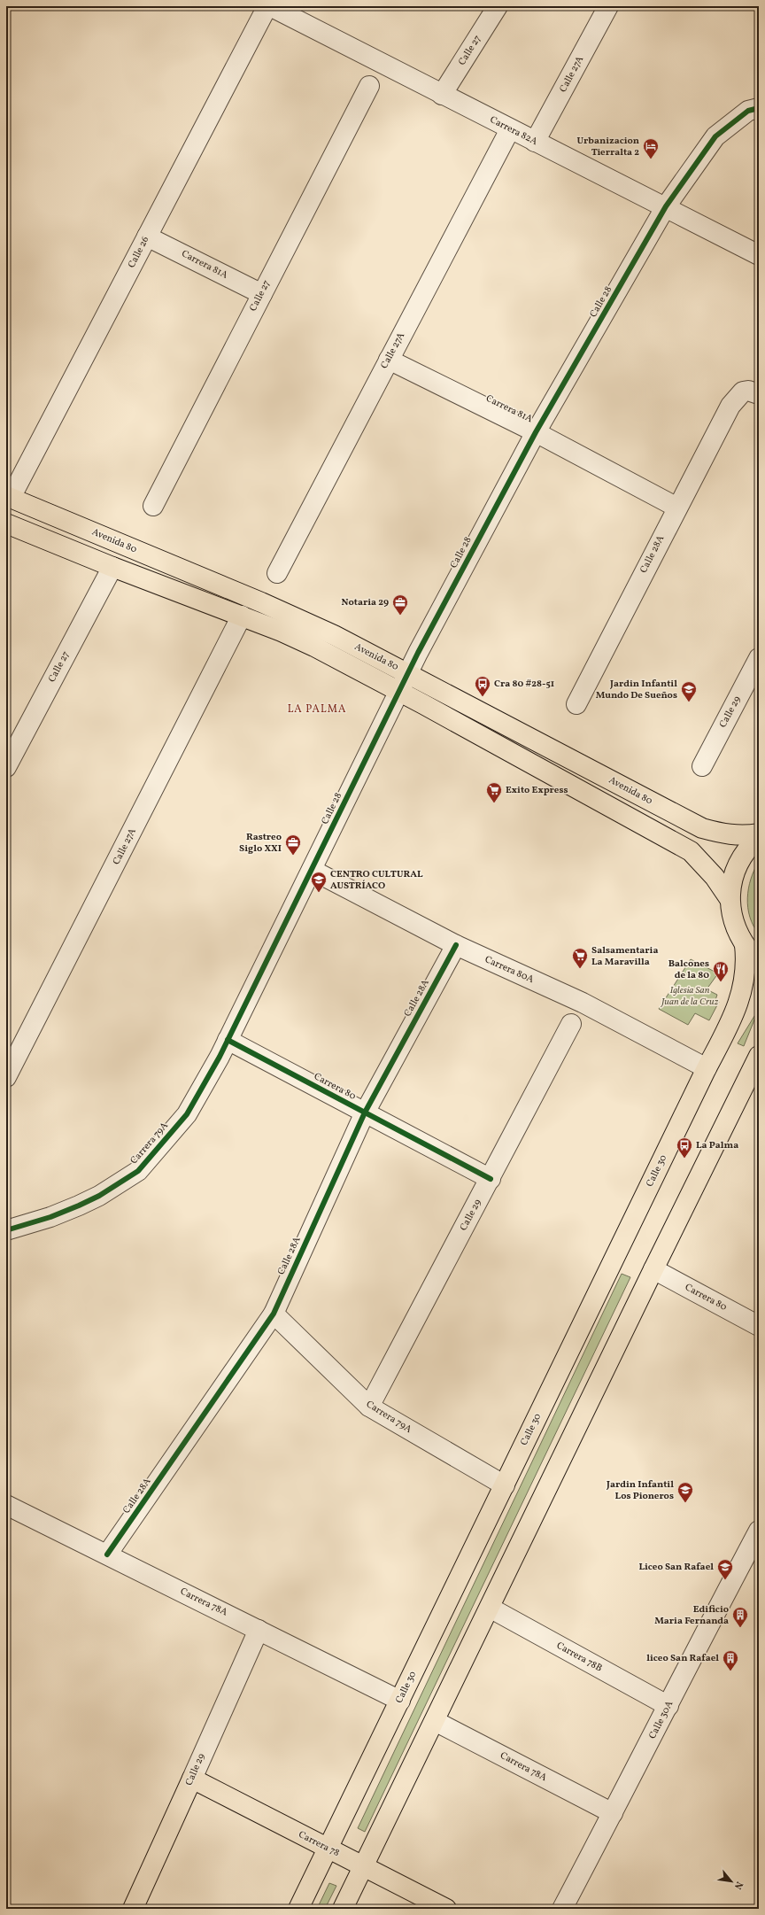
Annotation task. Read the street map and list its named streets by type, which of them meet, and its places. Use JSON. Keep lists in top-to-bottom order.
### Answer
{
  "streets": {
    "main road": [
      "Avenida 80",
      "Calle 29",
      "Calle 30",
      "Carrera 78"
    ],
    "street": [
      "Calle 27",
      "Calle 27A",
      "Carrera 82A",
      "Calle 26",
      "Carrera 81A",
      "Calle 28",
      "Calle 28A",
      "Carrera 80A",
      "Carrera 80",
      "Carrera 79A",
      "Carrera 78A",
      "Carrera 78B",
      "Calle 30A"
    ]
  },
  "crossings": [
    ["Calle 27", "Carrera 82A"],
    ["Calle 27", "Carrera 81A"],
    ["Calle 27", "Avenida 80"],
    ["Calle 27A", "Carrera 82A"],
    ["Calle 27A", "Carrera 81A"],
    ["Calle 27A", "Avenida 80"],
    ["Carrera 82A", "Calle 26"],
    ["Carrera 82A", "Calle 28"],
    ["Calle 26", "Carrera 81A"],
    ["Calle 26", "Avenida 80"],
    ["Carrera 81A", "Calle 28"],
    ["Carrera 81A", "Calle 28A"],
    ["Calle 28", "Avenida 80"],
    ["Calle 28", "Carrera 80A"],
    ["Calle 28", "Carrera 80"],
    ["Calle 28", "Carrera 79A"],
    ["Calle 28A", "Carrera 80A"],
    ["Calle 28A", "Carrera 80"],
    ["Calle 28A", "Carrera 79A"],
    ["Calle 28A", "Carrera 78A"],
    ["Calle 29", "Carrera 80"],
    ["Calle 29", "Carrera 79A"],
    ["Calle 29", "Carrera 78A"],
    ["Calle 29", "Carrera 78"],
    ["Carrera 80A", "Calle 30"],
    ["Carrera 80", "Carrera 79A"],
    ["Carrera 79A", "Calle 30"],
    ["Calle 30", "Carrera 78A"],
    ["Calle 30", "Carrera 78"],
    ["Carrera 78A", "Calle 30A"],
    ["Carrera 78B", "Calle 30A"]
  ],
  "districts": ["LA PALMA"],
  "parks": ["Iglesia San Juan de la Cruz"],
  "places": {
    "hotel": ["Urbanizacion Tierralta 2"],
    "office": ["Notaria 29", "Rastreo Siglo XXI"],
    "bus stop": ["Cra 80 #28-51", "La Palma"],
    "school or university": [
      "Jardin Infantil Mundo De Sueños",
      "CENTRO CULTURAL AUSTRÍACO",
      "Jardin Infantil Los Pioneros",
      "Liceo San Rafael"
    ],
    "supermarket": ["Exito Express", "Salsamentaria La Maravilla"],
    "restaurant": ["Balcones de la 80"],
    "building": ["Edificio Maria Fernanda", "liceo San Rafael"]
  },
  "north": "bottom right"
}
